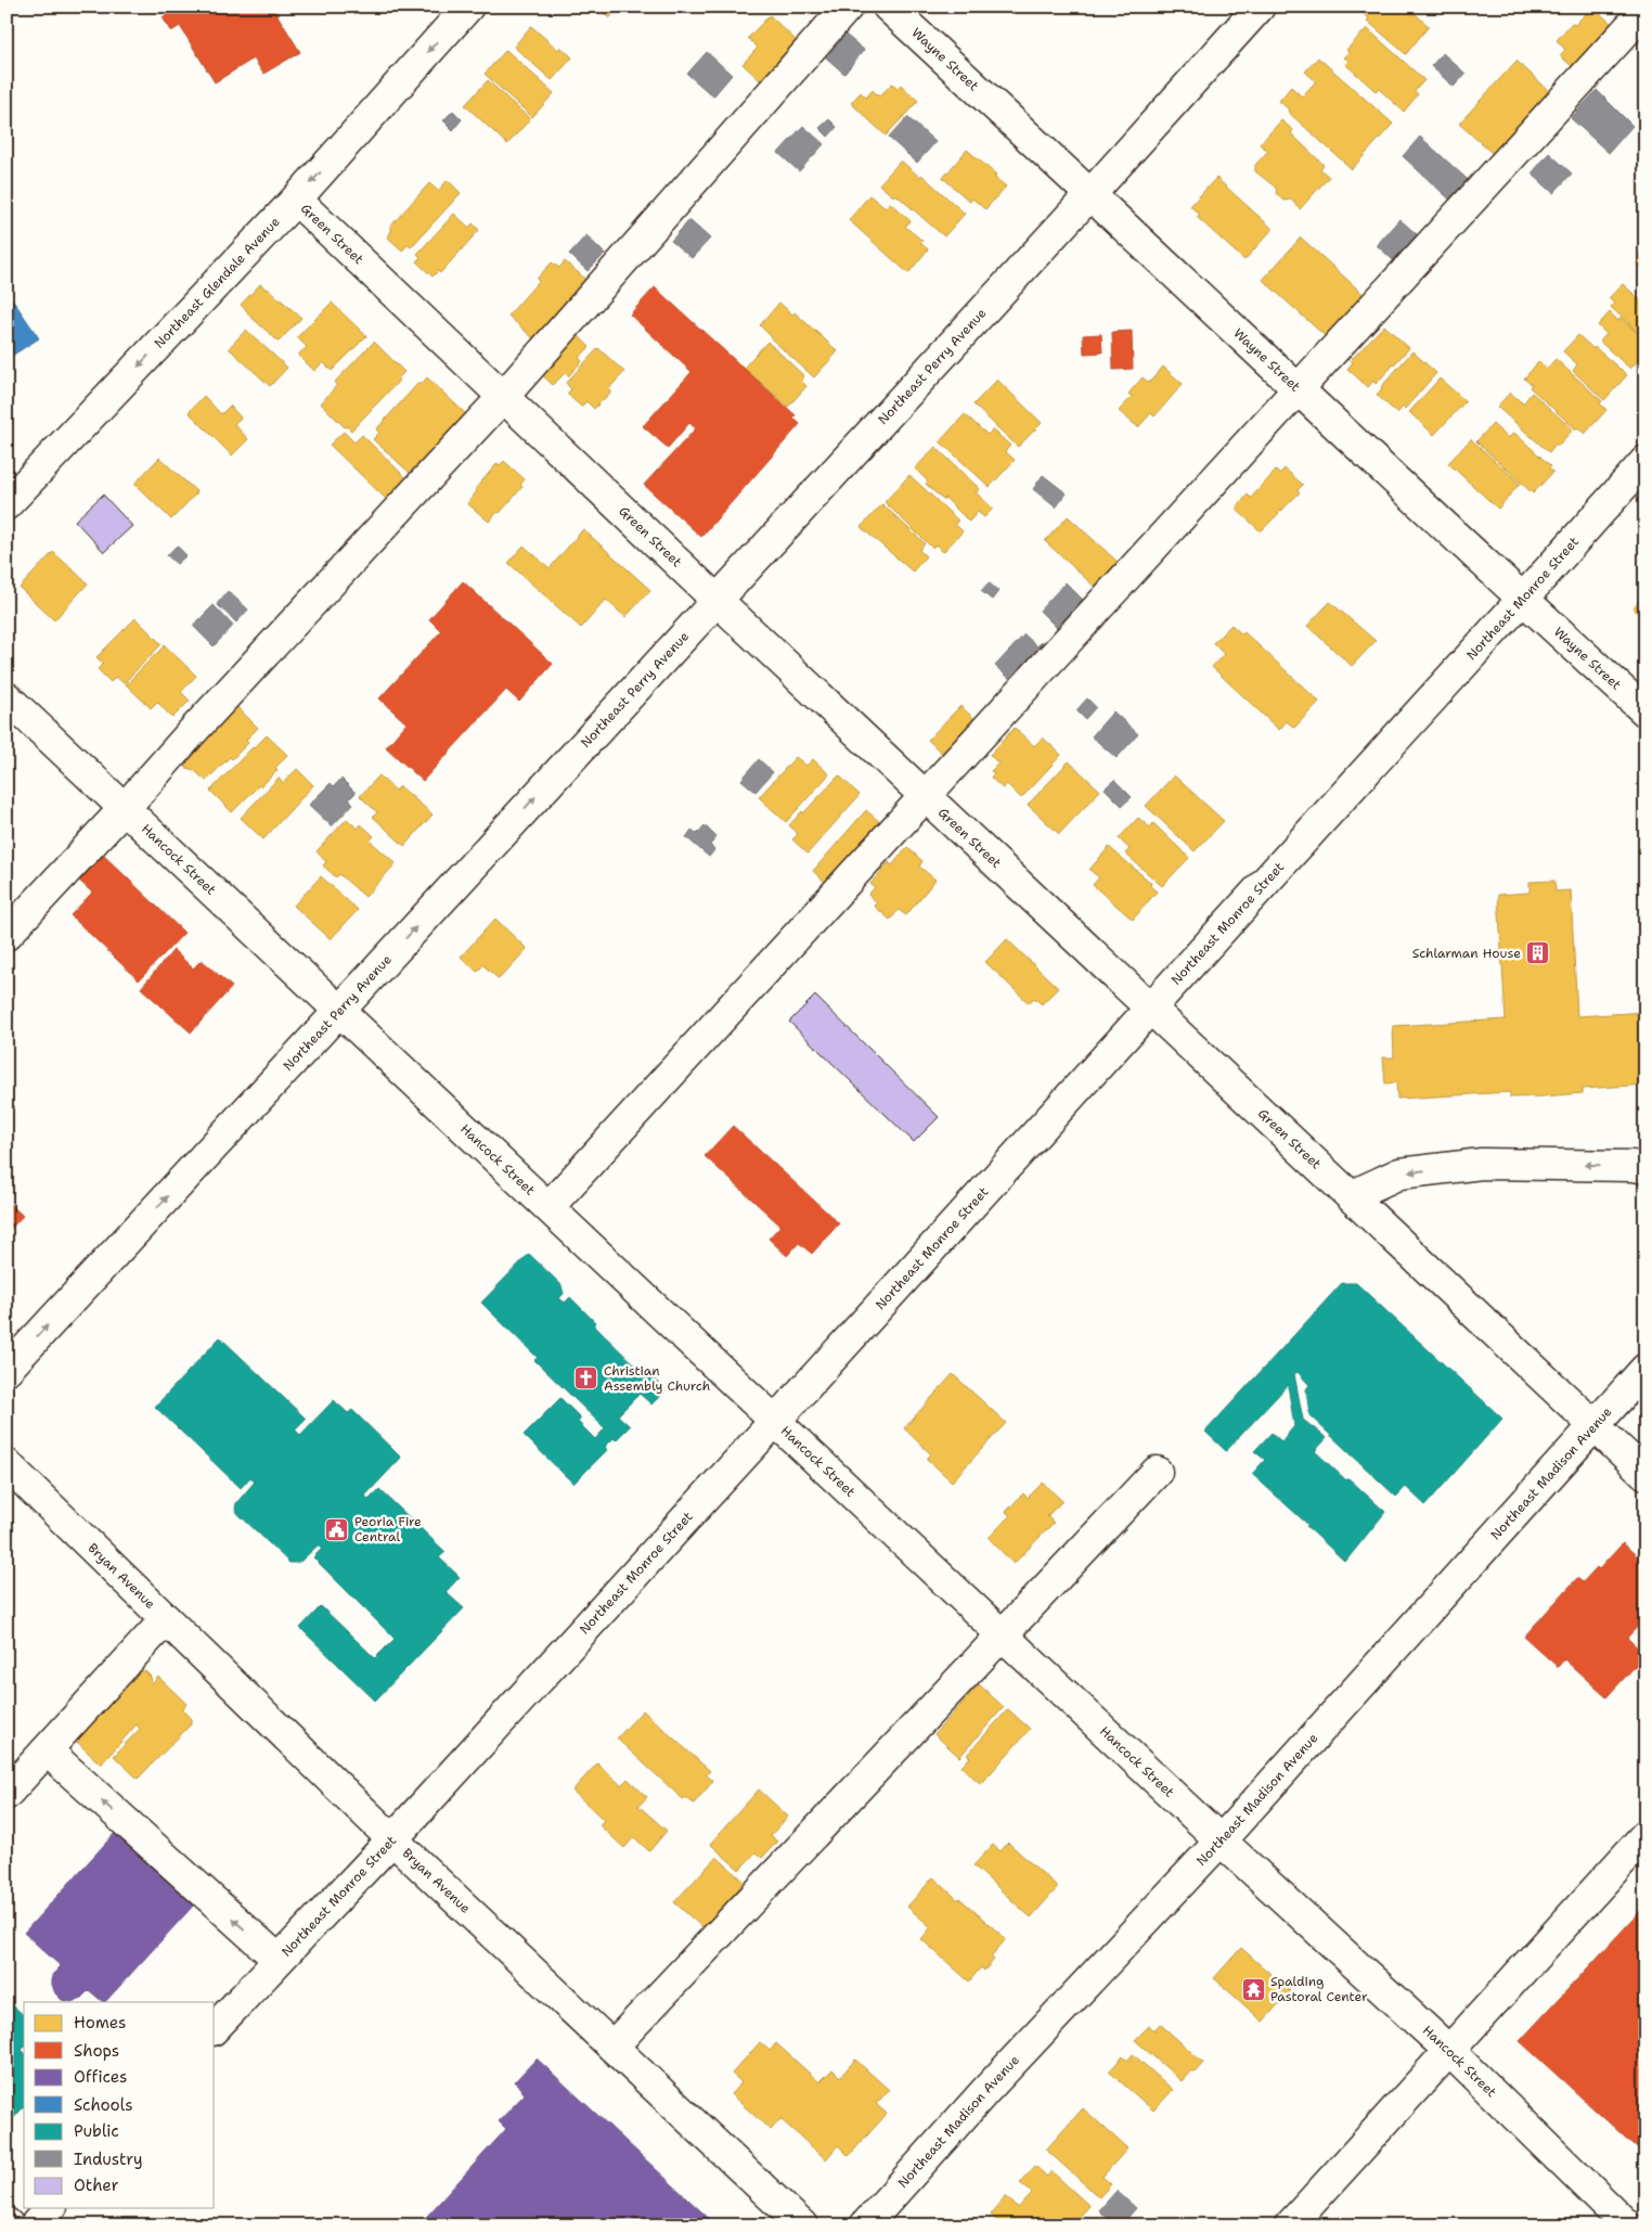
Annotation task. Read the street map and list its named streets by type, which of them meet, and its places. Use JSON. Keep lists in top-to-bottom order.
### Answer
{
  "streets": {
    "street": [
      "Wayne Street",
      "Green Street",
      "Northeast Glendale Avenue",
      "Northeast Perry Avenue",
      "Northeast Monroe Street",
      "Hancock Street",
      "Northeast Madison Avenue",
      "Bryan Avenue"
    ]
  },
  "crossings": [
    ["Wayne Street", "Northeast Perry Avenue"],
    ["Wayne Street", "Northeast Monroe Street"],
    ["Green Street", "Northeast Glendale Avenue"],
    ["Green Street", "Northeast Perry Avenue"],
    ["Green Street", "Northeast Monroe Street"],
    ["Green Street", "Northeast Madison Avenue"],
    ["Northeast Perry Avenue", "Hancock Street"],
    ["Northeast Monroe Street", "Hancock Street"],
    ["Northeast Monroe Street", "Bryan Avenue"],
    ["Hancock Street", "Northeast Madison Avenue"]
  ],
  "one_way": ["Northeast Glendale Avenue", "Northeast Perry Avenue"],
  "places": {
    "building": ["Schlarman House"],
    "church": ["Christian Assembly Church"],
    "public building": ["Peoria Fire Central"],
    "temple": ["Spalding Pastoral Center"]
  },
  "legend": [
    "Homes",
    "Shops",
    "Offices",
    "Schools",
    "Public",
    "Industry",
    "Other"
  ]
}
